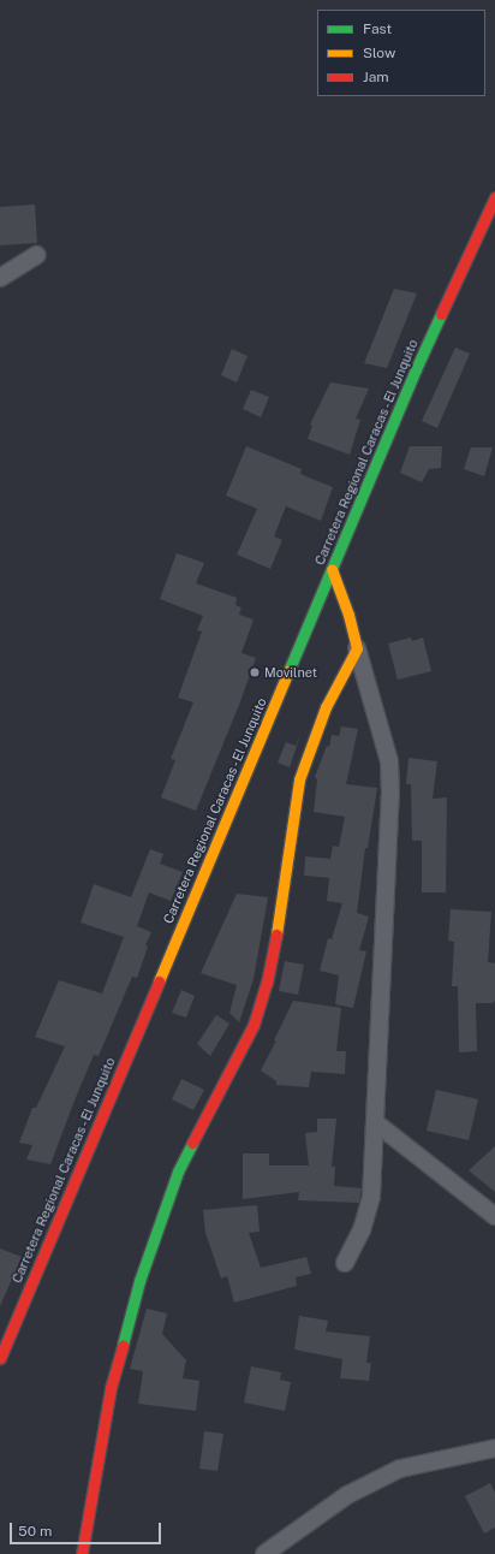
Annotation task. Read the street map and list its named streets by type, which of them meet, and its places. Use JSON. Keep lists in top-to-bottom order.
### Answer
{
  "streets": {
    "main road": ["Carretera Regional Caracas - El Junquito"]
  },
  "places": ["Movilnet"],
  "legend": ["Fast", "Slow", "Jam"],
  "scale_bar": "50 m"
}
